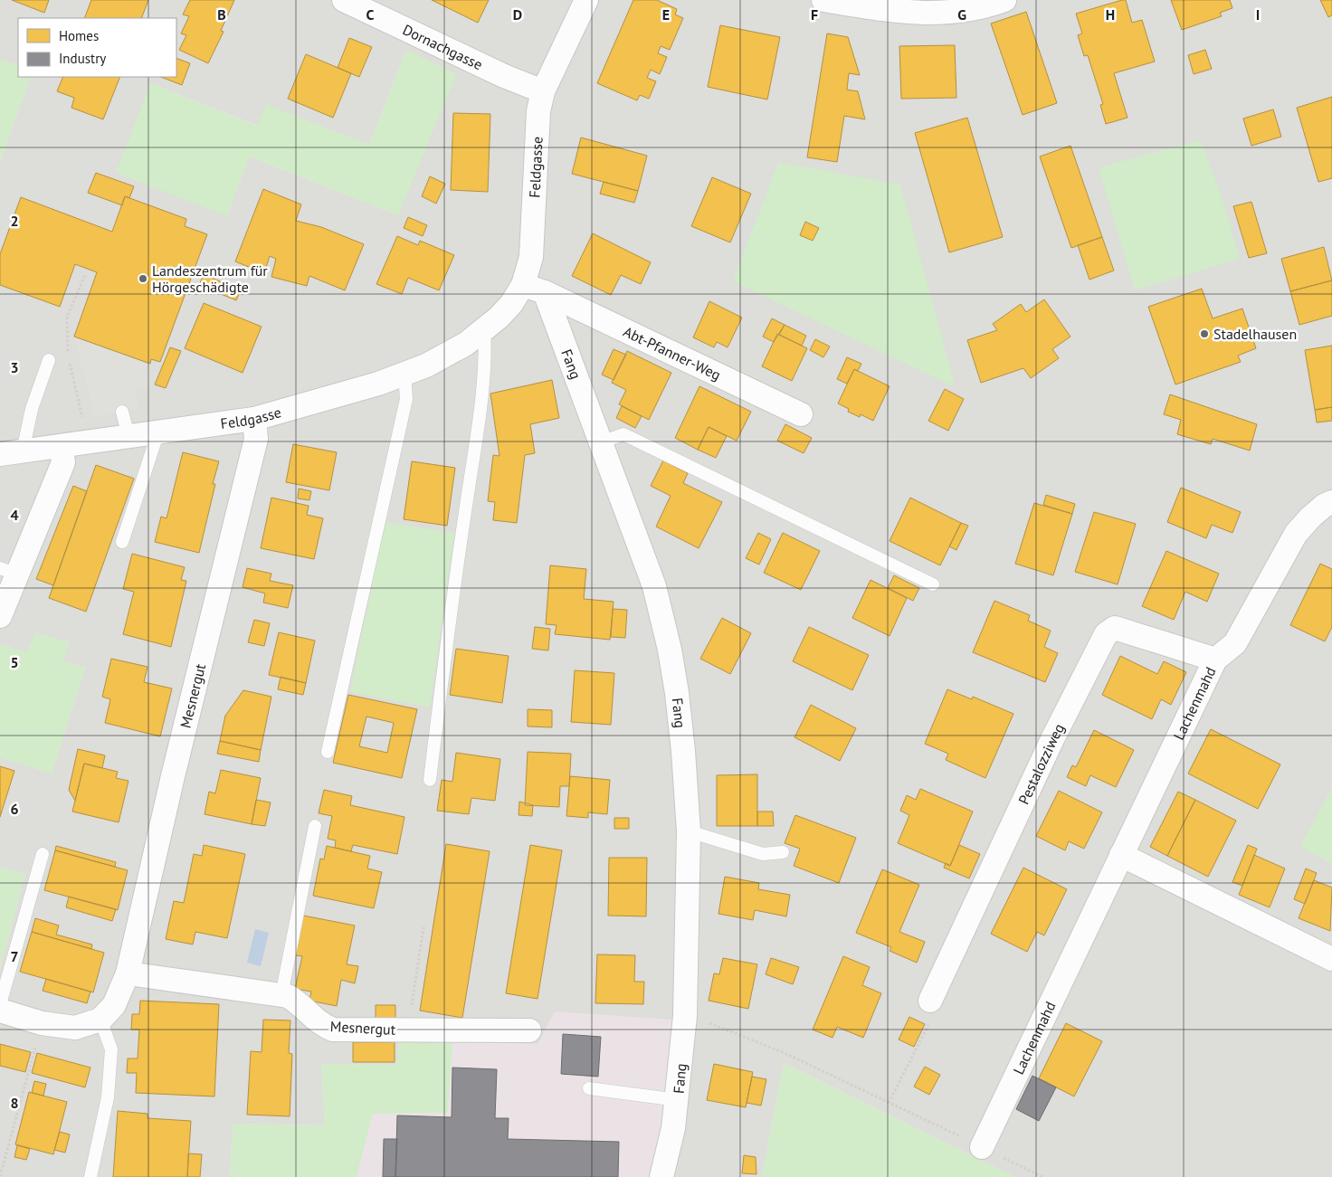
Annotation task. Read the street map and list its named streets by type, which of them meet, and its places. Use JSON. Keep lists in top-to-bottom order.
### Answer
{
  "streets": {
    "street": [
      "Dornachgasse",
      "Feldgasse",
      "Abt-Pfanner-Weg",
      "Fang",
      "Mesnergut",
      "Lachenmahd",
      "Pestalozziweg"
    ]
  },
  "crossings": [
    ["Dornachgasse", "Feldgasse"],
    ["Feldgasse", "Abt-Pfanner-Weg"],
    ["Feldgasse", "Fang"],
    ["Feldgasse", "Mesnergut"],
    ["Abt-Pfanner-Weg", "Fang"],
    ["Lachenmahd", "Pestalozziweg"]
  ],
  "places": ["Landeszentrum für Hörgeschädigte", "Stadelhausen"],
  "legend": ["Homes", "Industry"],
  "grid": {
    "columns": [
      "B",
      "C",
      "D",
      "E",
      "F",
      "G",
      "H",
      "I"
    ],
    "rows": [
      "2",
      "3",
      "4",
      "5",
      "6",
      "7",
      "8"
    ]
  }
}
